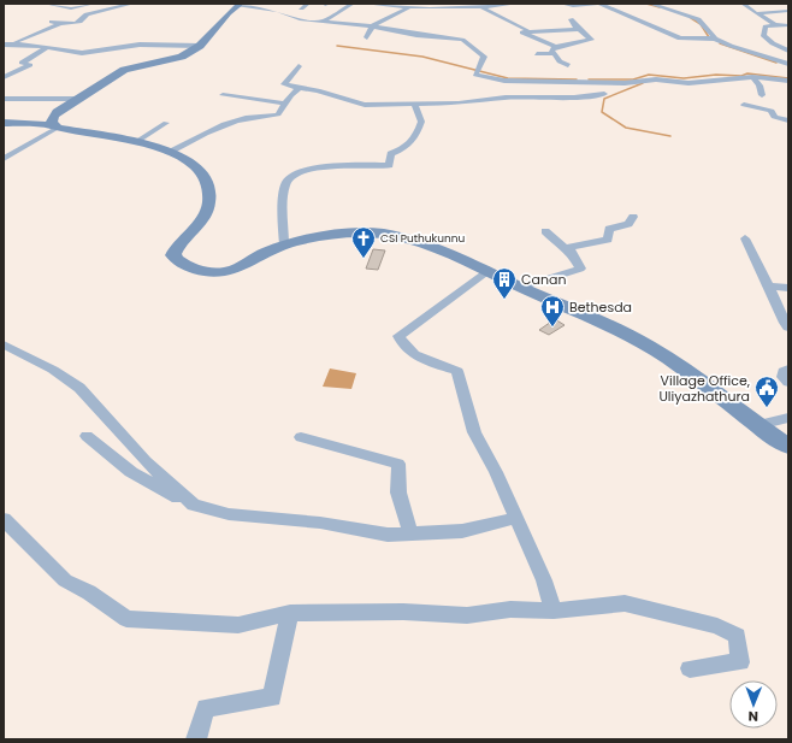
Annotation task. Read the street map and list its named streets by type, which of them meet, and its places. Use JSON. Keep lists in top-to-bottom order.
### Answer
{
  "places": {
    "church": ["CSI Puthukunnu"],
    "building": ["Canan"],
    "hospital": ["Bethesda"],
    "public building": ["Village Office, Uliyazhathura"]
  },
  "north": "bottom"
}
